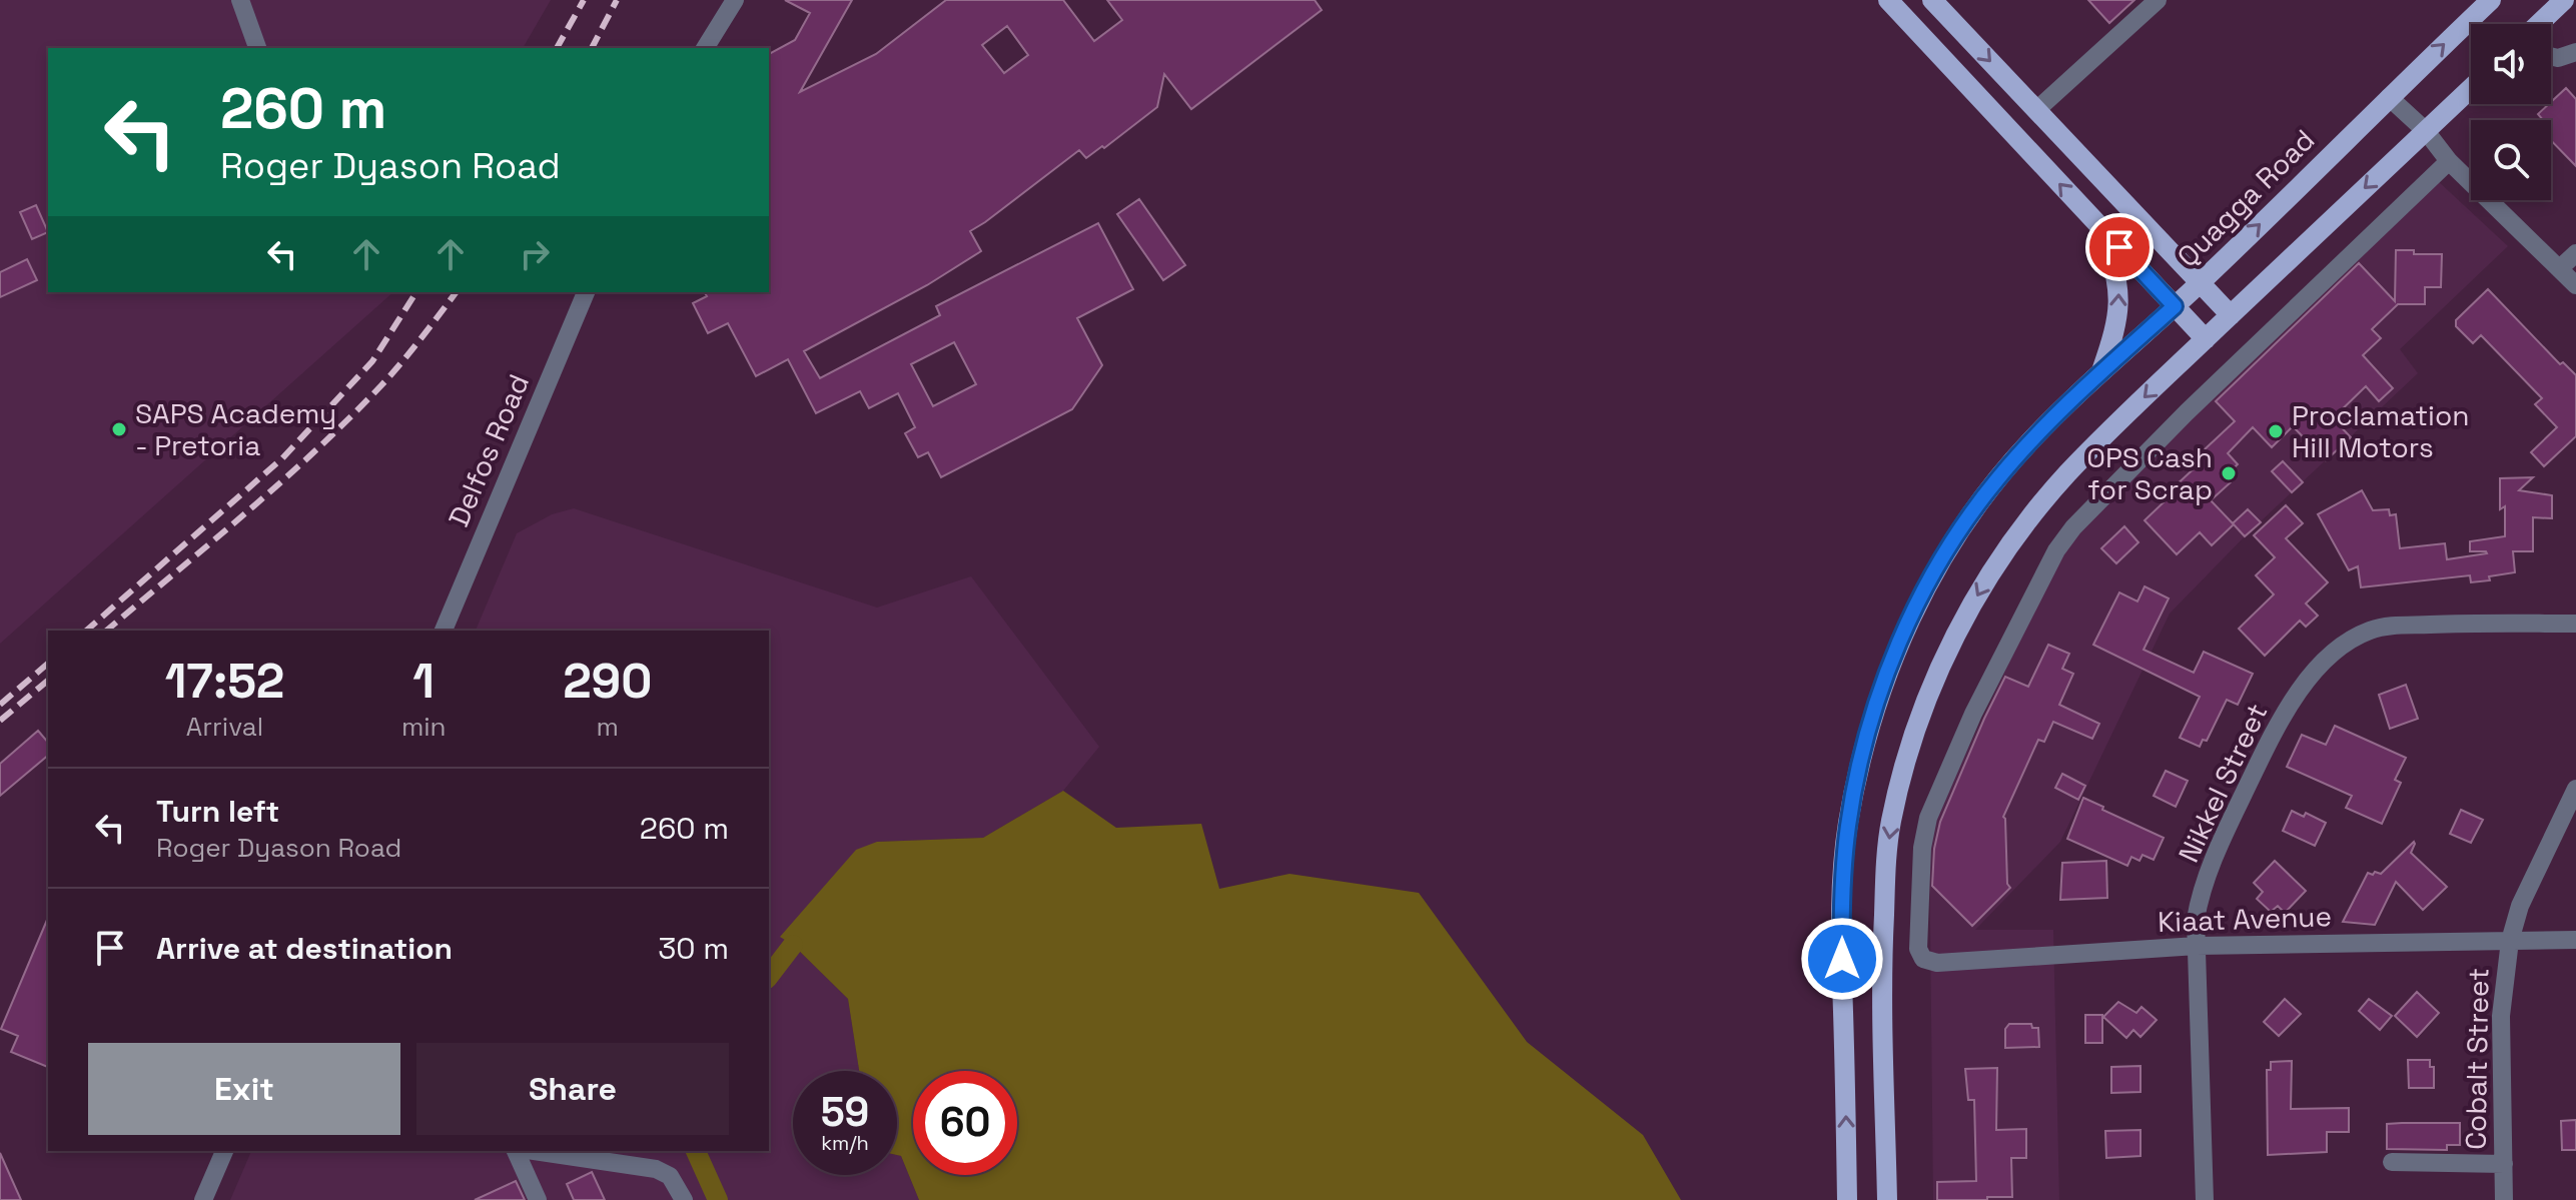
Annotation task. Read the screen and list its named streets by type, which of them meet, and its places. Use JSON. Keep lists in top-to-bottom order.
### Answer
{
  "streets": {
    "main road": ["Quagga Road"],
    "street": [
      "Delfos Road",
      "Nikkel Street",
      "Kiaat Avenue",
      "Cobalt Street"
    ]
  },
  "crossings": [
    ["Nikkel Street", "Kiaat Avenue"],
    ["Kiaat Avenue", "Cobalt Street"]
  ],
  "places": ["SAPS Academy - Pretoria", "Proclamation Hill Motors", "OPS Cash for Scrap"],
  "page": {
    "turn": ["260 m", "Roger Dyason Road"],
    "eta": [
      "17:52",
      "Arrival",
      "1",
      "min",
      "290",
      "m"
    ],
    "list": [
      {
        "name": "Turn left",
        "note": "Roger Dyason Road",
        "value": "260 m"
      },
      {
        "name": "Arrive at destination",
        "value": "30 m"
      }
    ],
    "buttons": ["Exit", "Share"],
    "speed": "59 km/h",
    "limit": "60"
  }
}
